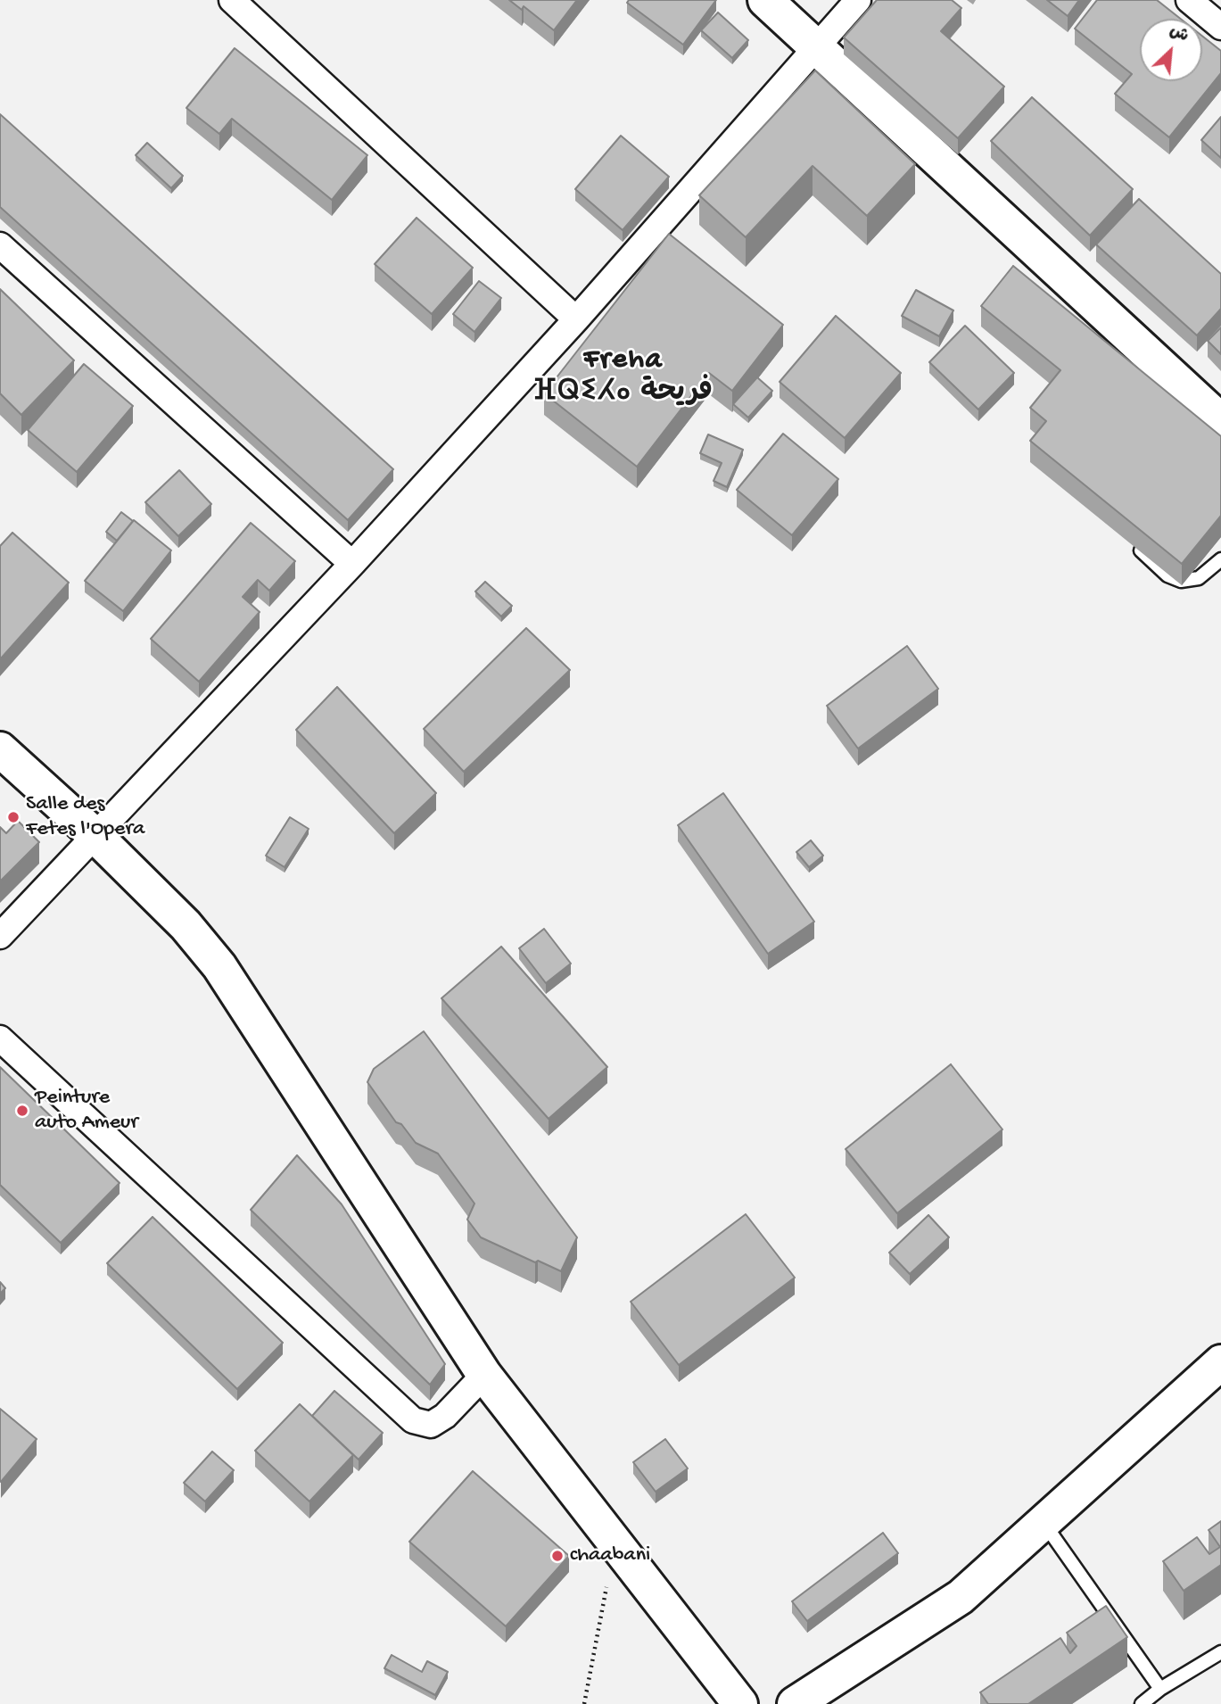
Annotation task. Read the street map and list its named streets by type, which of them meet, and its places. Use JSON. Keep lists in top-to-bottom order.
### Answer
{
  "districts": ["Freha ⴼⵕⵉⵃⴰ فريحة"],
  "places": ["Salle des Fetes l'Opera", "Peinture auto Ameur", "chaabani"],
  "north": "top right"
}
